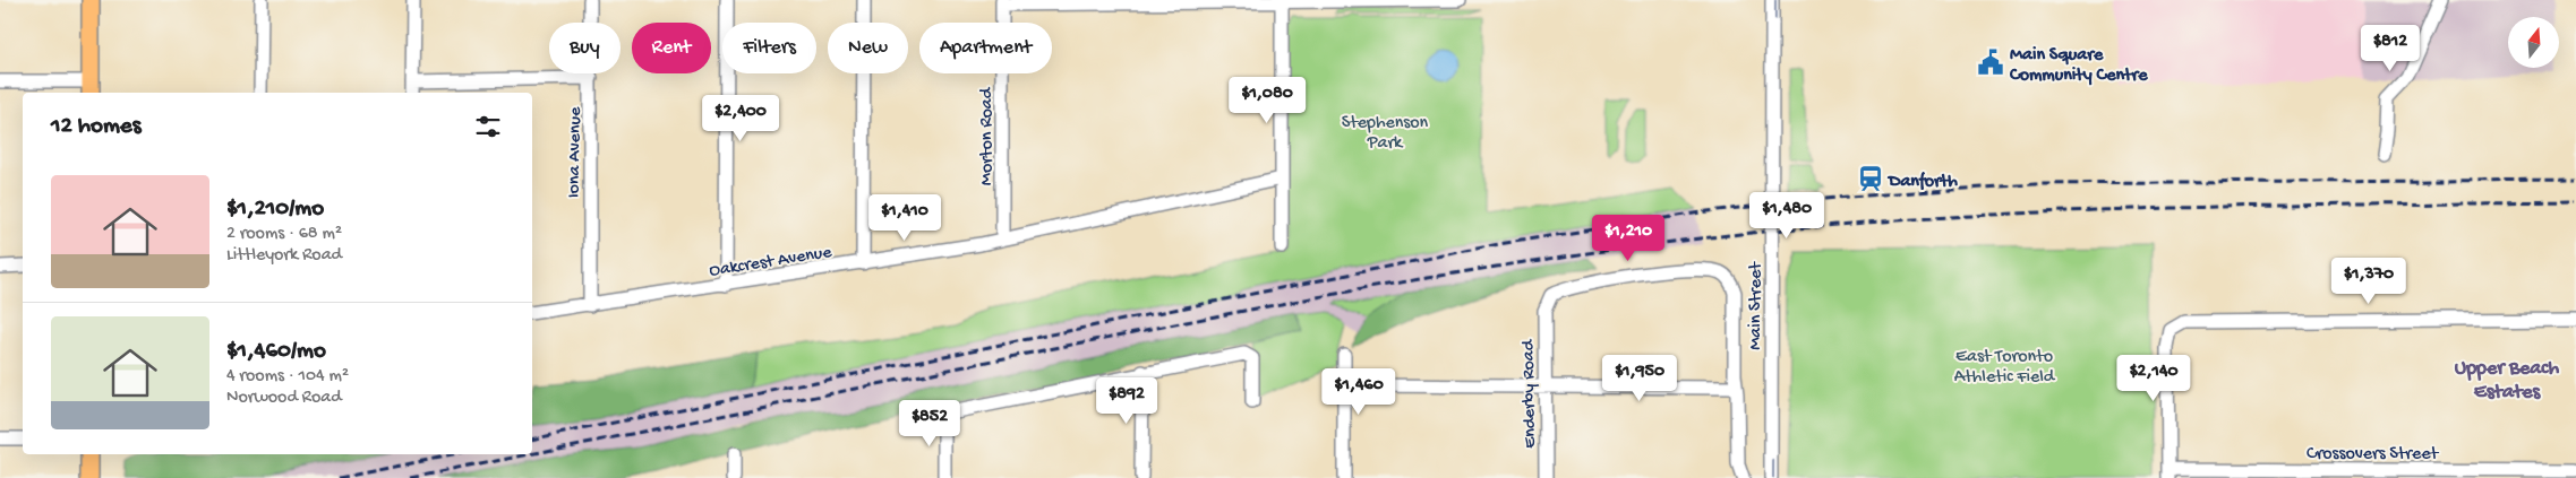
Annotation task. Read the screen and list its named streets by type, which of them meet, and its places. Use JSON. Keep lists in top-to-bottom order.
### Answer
{
  "streets": {
    "street": [
      "Morton Road",
      "Iona Avenue",
      "Oakcrest Avenue",
      "Main Street",
      "Enderby Road",
      "Crossovers Street"
    ]
  },
  "crossings": [
    ["Morton Road", "Oakcrest Avenue"],
    ["Iona Avenue", "Oakcrest Avenue"],
    ["Main Street", "Enderby Road"]
  ],
  "districts": ["Upper Beach Estates"],
  "parks": ["Stephenson Park", "East Toronto Athletic Field"],
  "places": {
    "public building": ["Main Square Community Centre"],
    "station": ["Danforth"]
  },
  "north": "top",
  "page": {
    "chip": [
      "Buy",
      "Rent",
      "Filters",
      "New",
      "Apartment"
    ],
    "price": [
      "$812",
      "$1,080",
      "$2,400",
      "$1,480",
      "$1,410",
      "$1,210",
      "$1,370",
      "$1,950",
      "$2,140",
      "$1,460",
      "$892",
      "$852"
    ],
    "heading": "12 homes",
    "list": [
      {
        "name": "$1,210/mo",
        "note": "2 rooms · 68 m² · Littleyork Road"
      },
      {
        "name": "$1,460/mo",
        "note": "4 rooms · 104 m² · Norwood Road"
      }
    ]
  }
}
